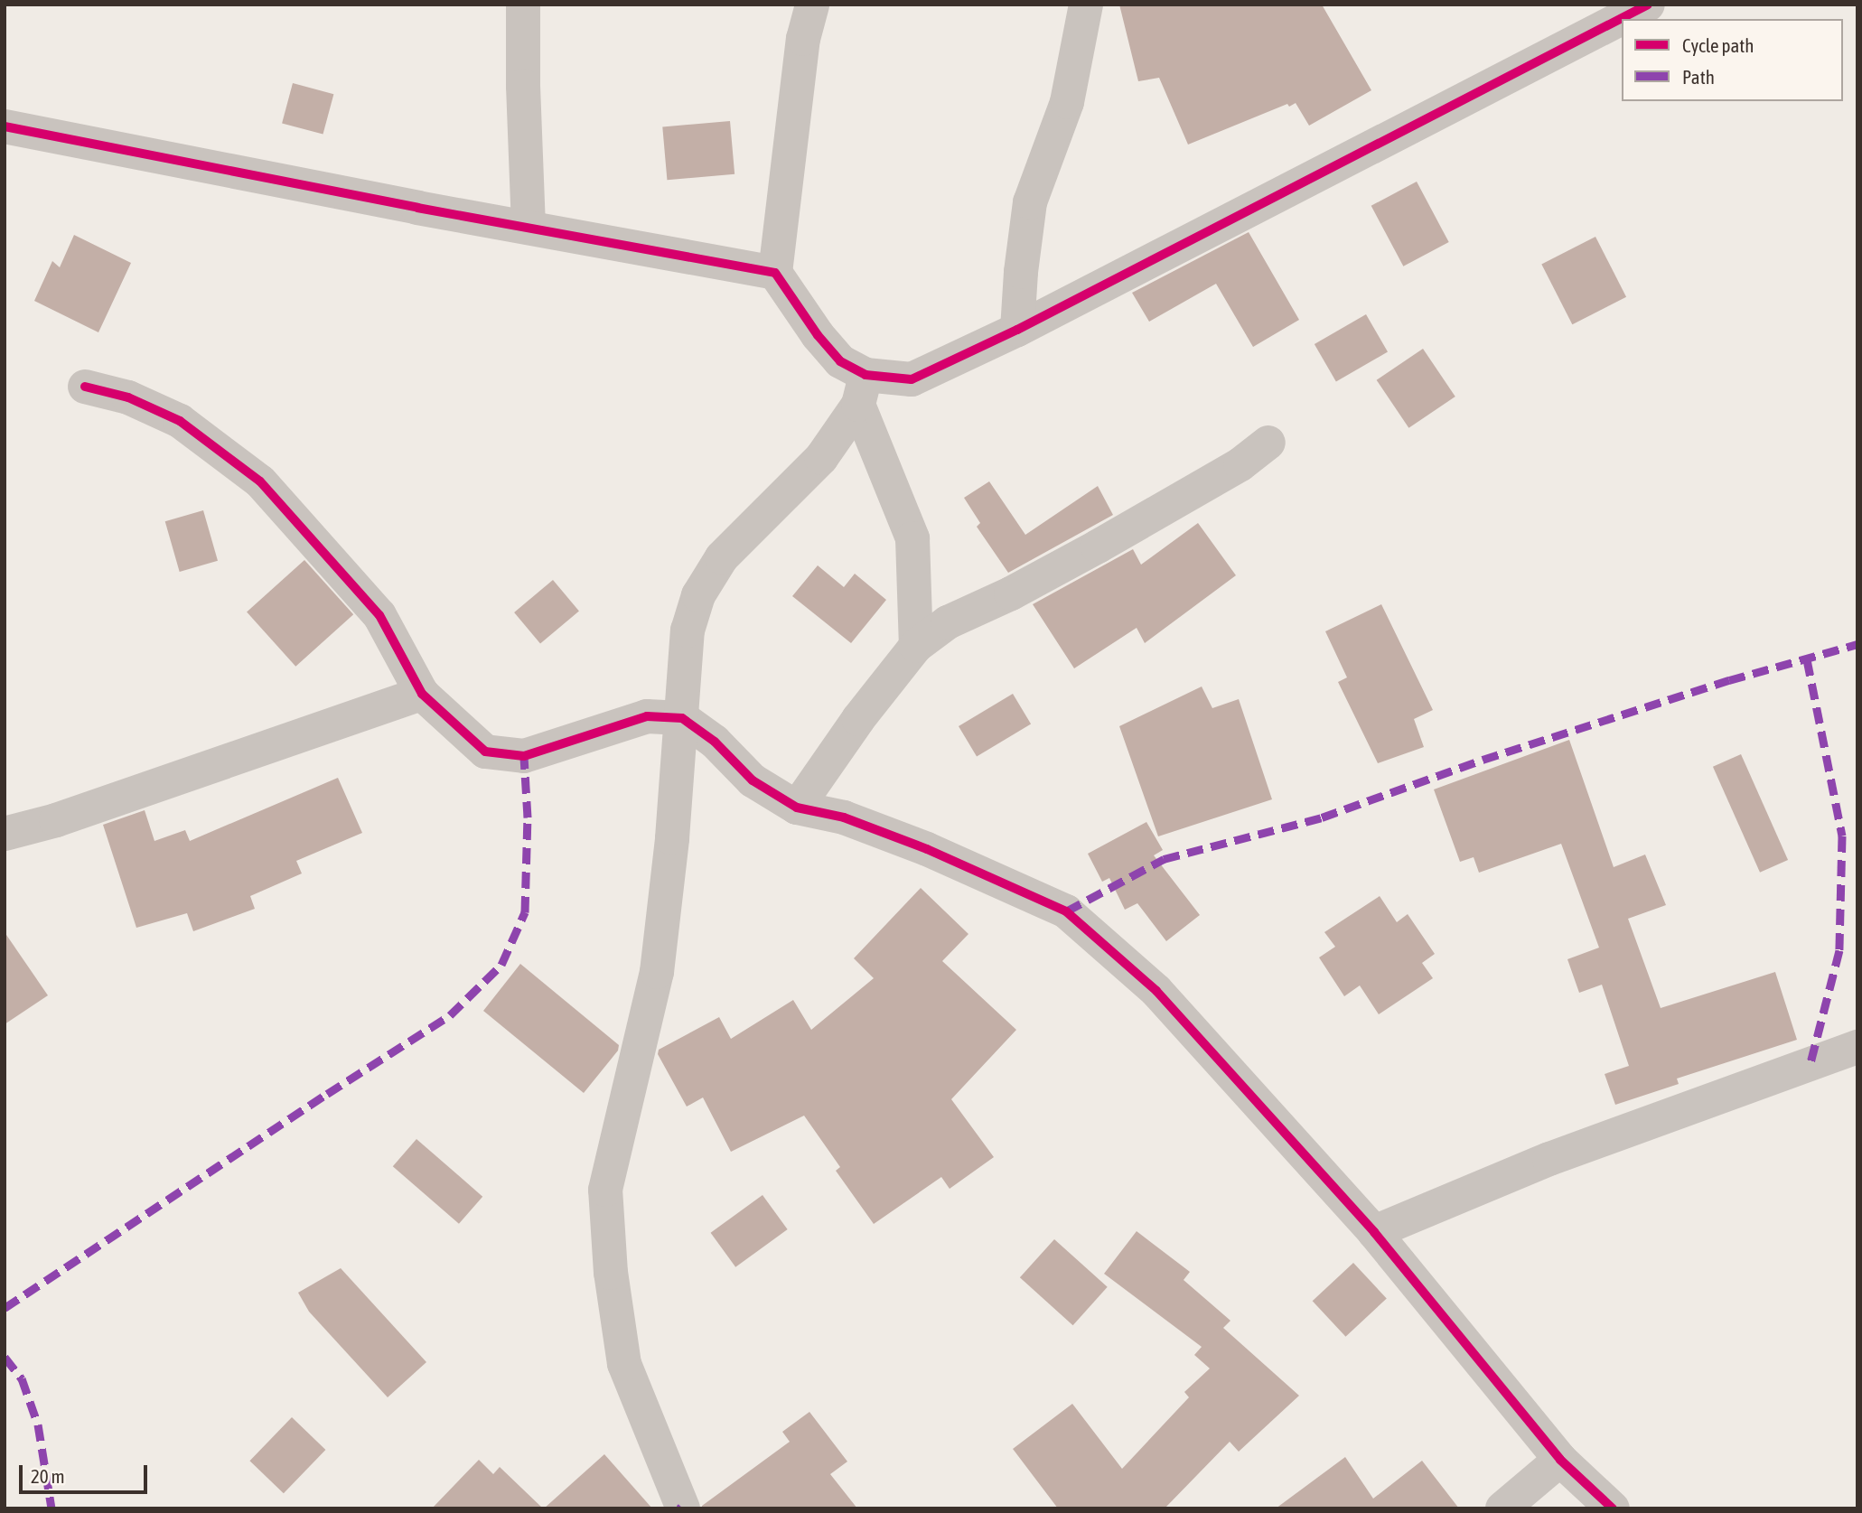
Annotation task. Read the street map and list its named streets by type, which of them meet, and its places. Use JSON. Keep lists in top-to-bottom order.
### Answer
{
  "legend": ["Cycle path", "Path"],
  "scale_bar": "20 m"
}
